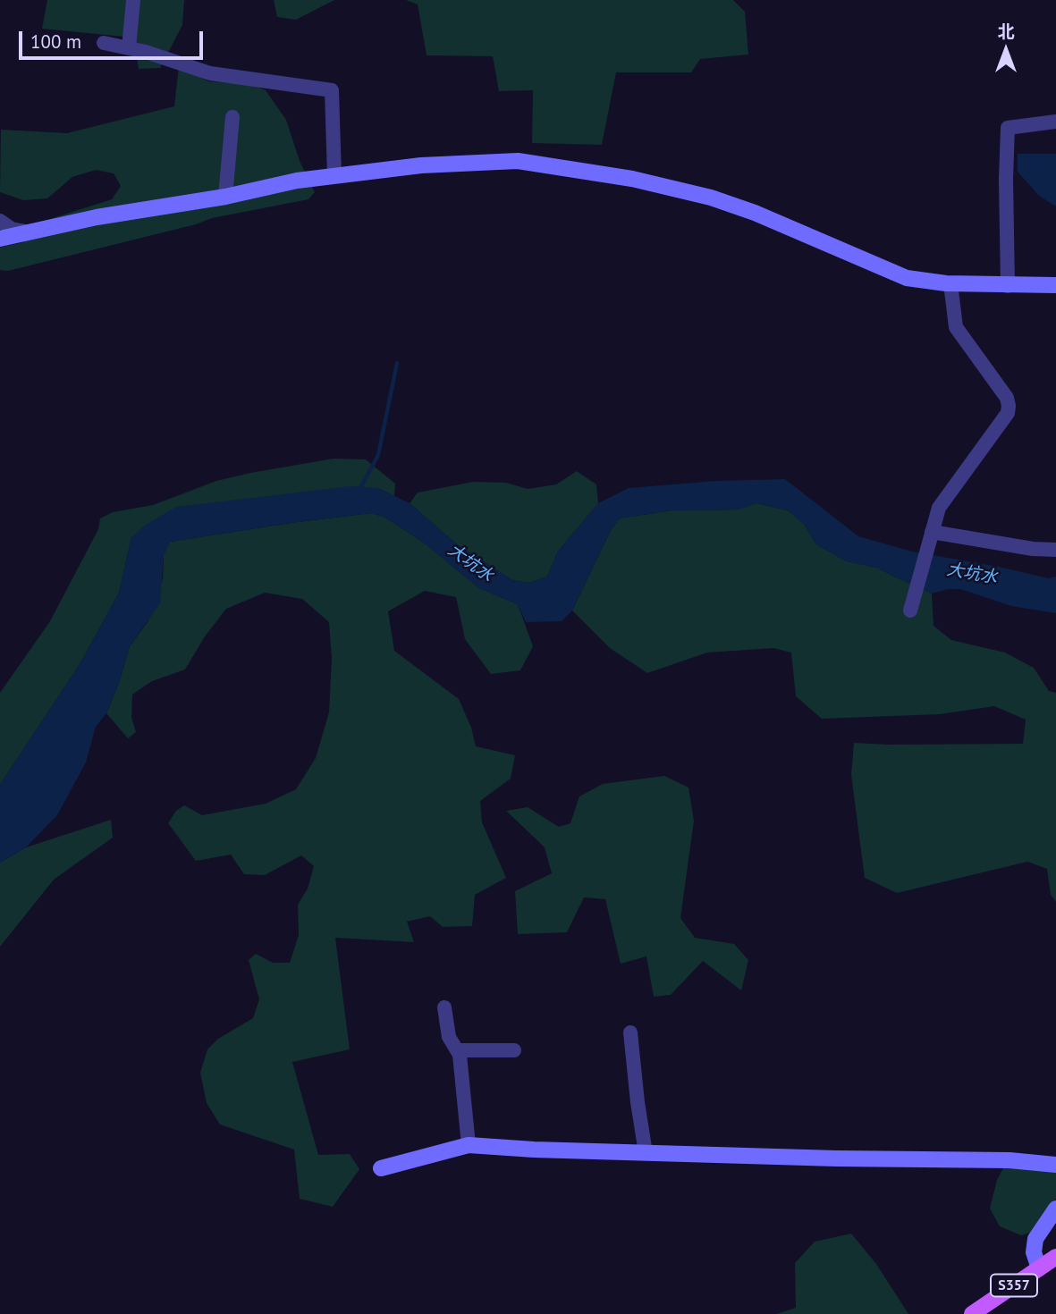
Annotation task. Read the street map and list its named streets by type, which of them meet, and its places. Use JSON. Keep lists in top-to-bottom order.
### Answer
{
  "streets": {
    "main road": ["S357"]
  },
  "water": ["大坑水"],
  "scale_bar": "100 m",
  "north": "top"
}
